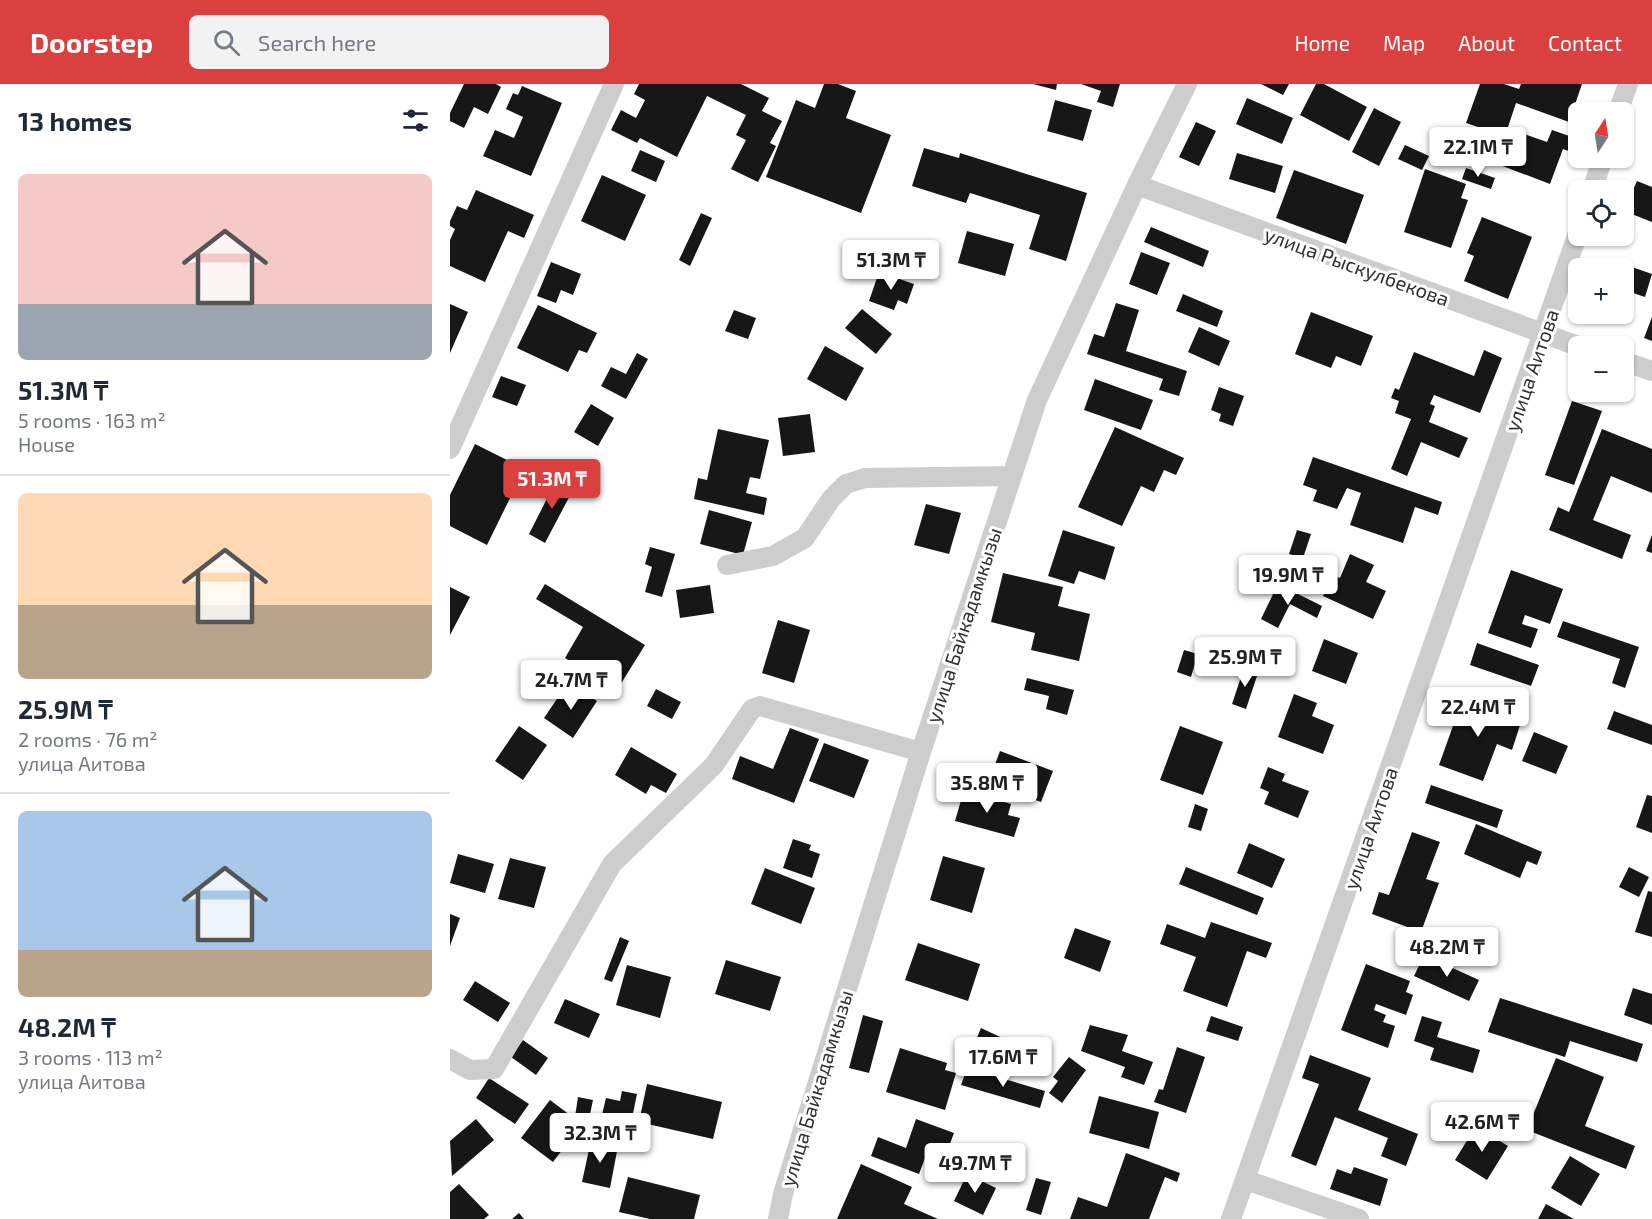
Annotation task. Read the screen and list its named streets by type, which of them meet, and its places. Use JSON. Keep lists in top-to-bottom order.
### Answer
{
  "streets": {
    "street": ["улица Рыскулбекова", "улица Аитова", "улица Байкадамкызы"]
  },
  "crossings": [
    ["улица Рыскулбекова", "улица Аитова"],
    ["улица Рыскулбекова", "улица Байкадамкызы"]
  ],
  "north": "top",
  "page": {
    "header": "Doorstep",
    "search": "Search here",
    "nav": [
      "Home",
      "Map",
      "About",
      "Contact"
    ],
    "heading": "13 homes",
    "map_buttons": ["+", "−"],
    "price": [
      "22.1M ₸",
      "51.3M ₸",
      "51.3M ₸",
      "19.9M ₸",
      "25.9M ₸",
      "24.7M ₸",
      "22.4M ₸",
      "35.8M ₸",
      "48.2M ₸",
      "17.6M ₸",
      "42.6M ₸",
      "32.3M ₸",
      "49.7M ₸"
    ],
    "list": [
      {
        "name": "51.3M ₸",
        "note": "5 rooms · 163 m² · House"
      },
      {
        "name": "25.9M ₸",
        "note": "2 rooms · 76 m² · улица Аитова"
      },
      {
        "name": "48.2M ₸",
        "note": "3 rooms · 113 m² · улица Аитова"
      }
    ]
  }
}
